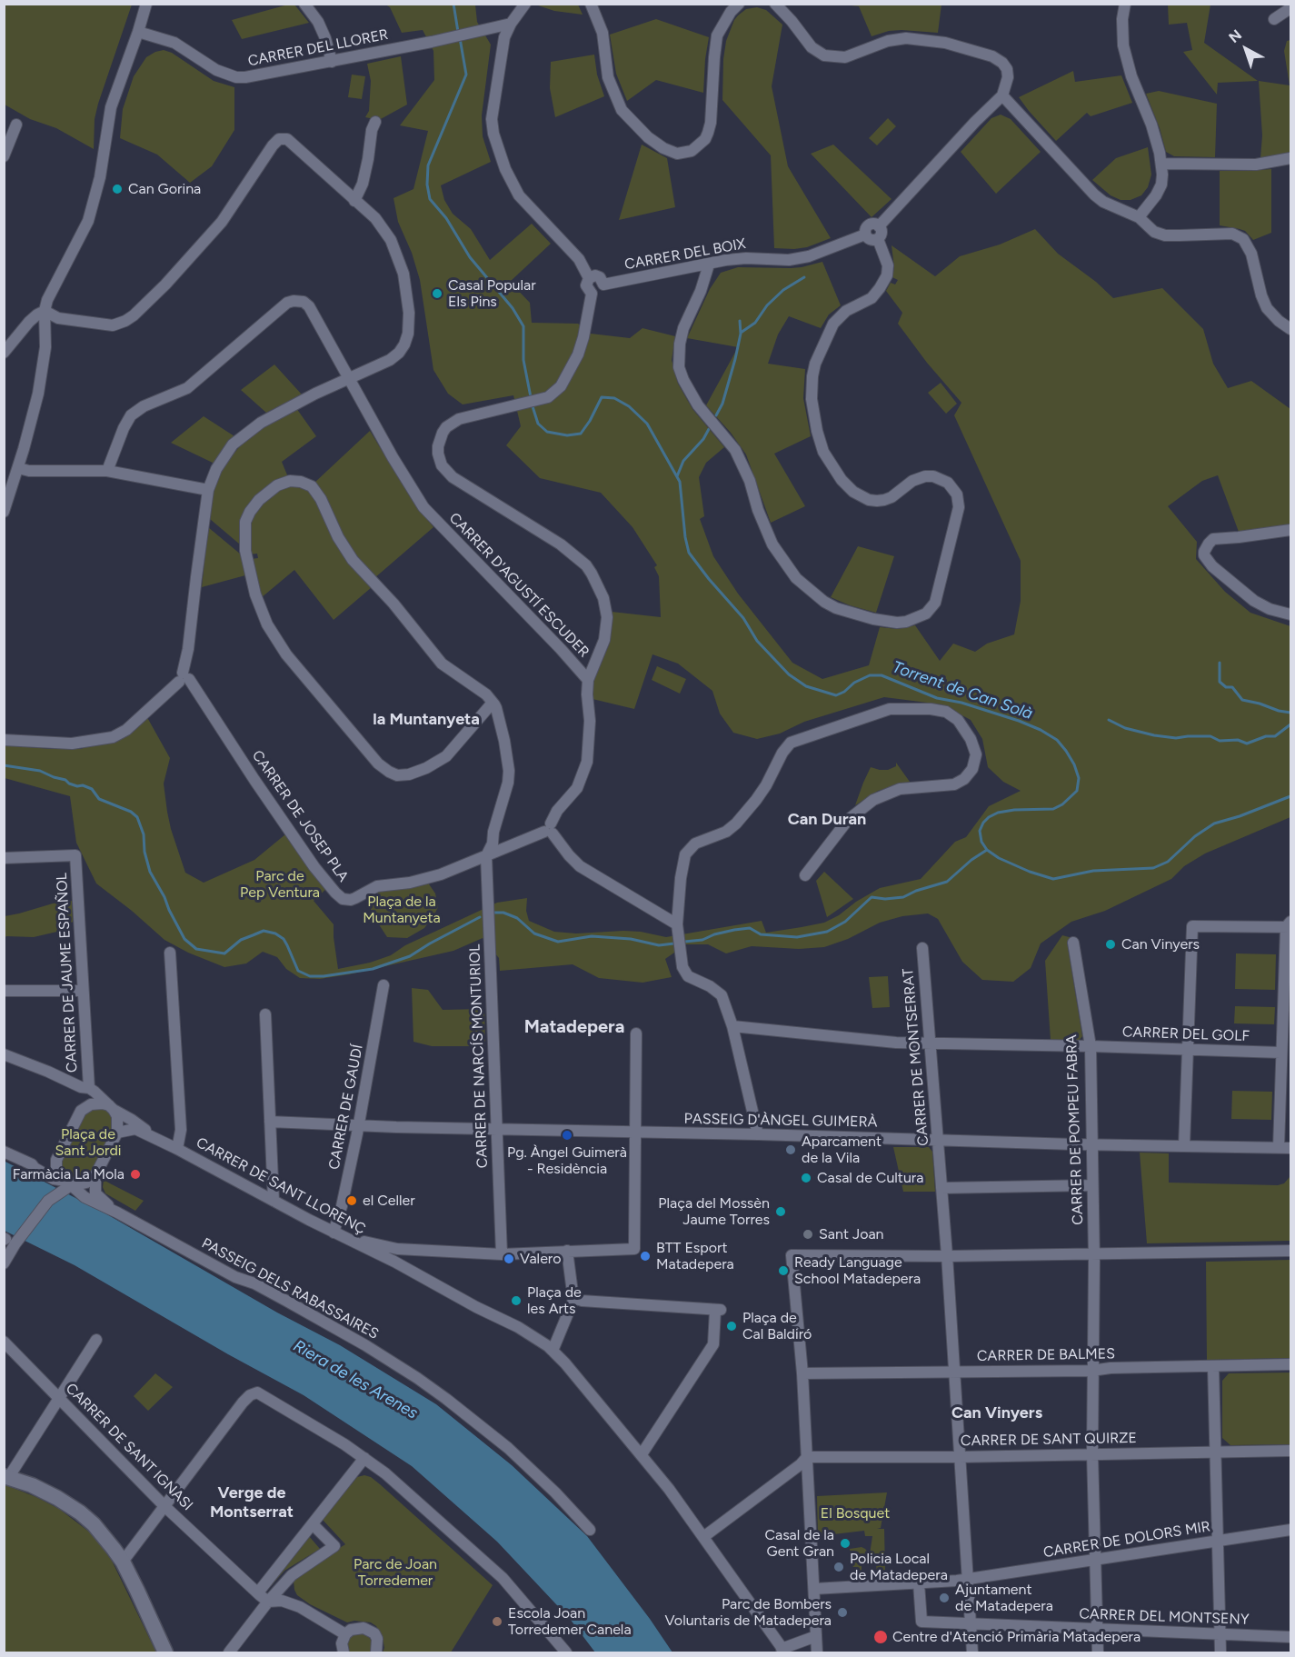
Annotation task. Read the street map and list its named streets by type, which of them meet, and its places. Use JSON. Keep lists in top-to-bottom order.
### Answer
{
  "streets": {
    "street": [
      "CARRER DEL LLORER",
      "CARRER DEL BOIX",
      "CARRER D'AGUSTÍ ESCUDER",
      "CARRER DE JOSEP PLA",
      "CARRER DE JAUME ESPAÑOL",
      "CARRER DEL GOLF",
      "CARRER DE NARCÍS MONTURIOL",
      "CARRER DE MONTSERRAT",
      "CARRER DE GAUDÍ",
      "PASSEIG D'ÀNGEL GUIMERÀ",
      "CARRER DE POMPEU FABRA",
      "CARRER DE SANT LLORENÇ",
      "PASSEIG DELS RABASSAIRES",
      "CARRER DE BALMES",
      "CARRER DE SANT QUIRZE",
      "CARRER DE SANT IGNASI",
      "CARRER DE DOLORS MIR",
      "CARRER DEL MONTSENY"
    ]
  },
  "crossings": [
    ["CARRER D'AGUSTÍ ESCUDER", "CARRER DE JOSEP PLA"],
    ["CARRER DE JOSEP PLA", "CARRER DE NARCÍS MONTURIOL"],
    ["CARRER DE JAUME ESPAÑOL", "CARRER DE SANT LLORENÇ"],
    ["CARRER DEL GOLF", "CARRER DE MONTSERRAT"],
    ["CARRER DEL GOLF", "CARRER DE POMPEU FABRA"],
    ["CARRER DE NARCÍS MONTURIOL", "PASSEIG D'ÀNGEL GUIMERÀ"],
    ["CARRER DE MONTSERRAT", "PASSEIG D'ÀNGEL GUIMERÀ"],
    ["CARRER DE MONTSERRAT", "CARRER DE BALMES"],
    ["CARRER DE MONTSERRAT", "CARRER DE SANT QUIRZE"],
    ["CARRER DE MONTSERRAT", "CARRER DE DOLORS MIR"],
    ["CARRER DE MONTSERRAT", "CARRER DEL MONTSENY"],
    ["CARRER DE GAUDÍ", "PASSEIG D'ÀNGEL GUIMERÀ"],
    ["CARRER DE GAUDÍ", "CARRER DE SANT LLORENÇ"],
    ["PASSEIG D'ÀNGEL GUIMERÀ", "CARRER DE POMPEU FABRA"],
    ["CARRER DE POMPEU FABRA", "CARRER DE BALMES"],
    ["CARRER DE POMPEU FABRA", "CARRER DE SANT QUIRZE"],
    ["CARRER DE POMPEU FABRA", "CARRER DE DOLORS MIR"],
    ["CARRER DE POMPEU FABRA", "CARRER DEL MONTSENY"],
    ["CARRER DE DOLORS MIR", "CARRER DEL MONTSENY"]
  ],
  "districts": [
    "la Muntanyeta",
    "Can Duran",
    "Matadepera",
    "Can Vinyers",
    "Verge de Montserrat"
  ],
  "water": ["Torrent de Can Solà", "Riera de les Arenes"],
  "parks": [
    "Parc de Pep Ventura",
    "Plaça de la Muntanyeta",
    "Plaça de Sant Jordi",
    "El Bosquet",
    "Parc de Joan Torredemer"
  ],
  "places": [
    "Can Gorina",
    "Casal Popular Els Pins",
    "Can Vinyers",
    "Pg. Àngel Guimerà - Residència",
    "Aparcament de la Vila",
    "Farmàcia La Mola",
    "Casal de Cultura",
    "el Celler",
    "Plaça del Mossèn Jaume Torres",
    "Sant Joan",
    "BTT Esport Matadepera",
    "Valero",
    "Ready Language School Matadepera",
    "Plaça de les Arts",
    "Plaça de Cal Baldiró",
    "Casal de la Gent Gran",
    "Policia Local de Matadepera",
    "Ajuntament de Matadepera",
    "Parc de Bombers Voluntaris de Matadepera",
    "Escola Joan Torredemer Canela",
    "Centre d'Atenció Primària Matadepera"
  ],
  "north": "top left"
}
